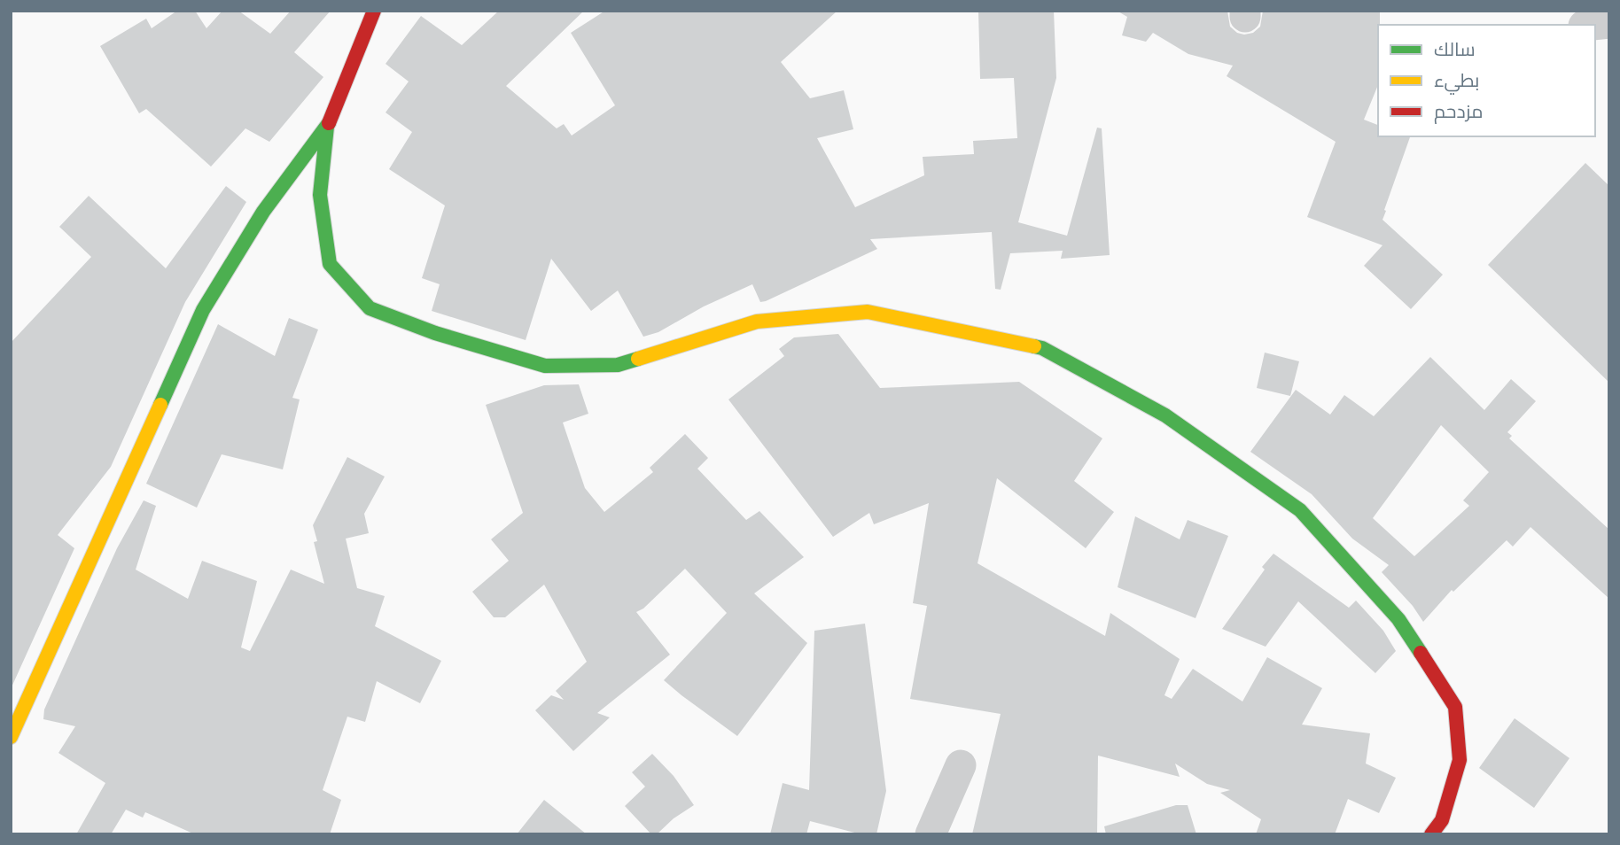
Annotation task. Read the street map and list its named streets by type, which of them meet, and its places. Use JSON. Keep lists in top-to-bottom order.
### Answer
{
  "legend": ["سالك", "بطيء", "مزدحم"]
}
